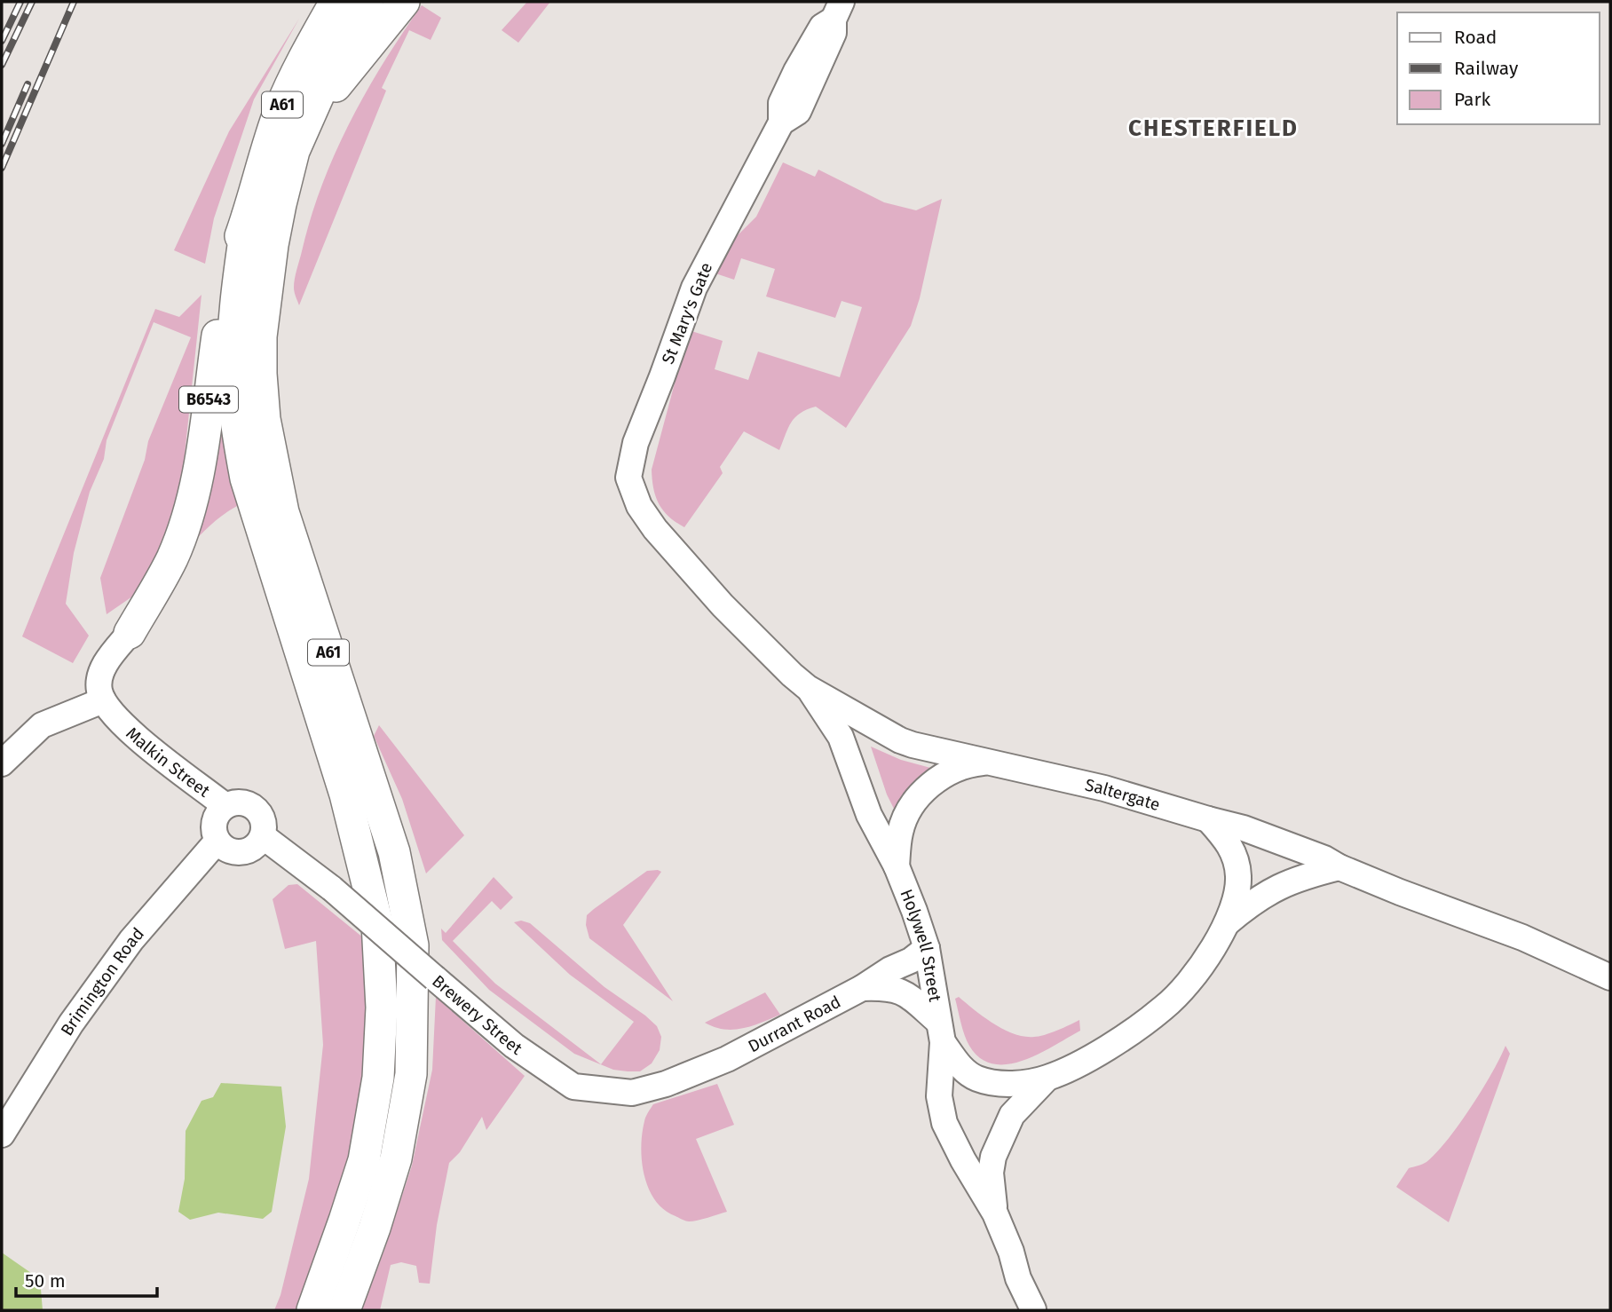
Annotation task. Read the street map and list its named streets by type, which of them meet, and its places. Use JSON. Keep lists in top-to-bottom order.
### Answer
{
  "streets": {
    "highway": ["A61", "B6543"],
    "main road": [
      "St Mary's Gate",
      "Malkin Street",
      "Saltergate",
      "Holywell Street",
      "Brimington Road",
      "Brewery Street",
      "Durrant Road"
    ]
  },
  "crossings": [
    ["A61", "B6543"],
    ["St Mary's Gate", "Holywell Street"],
    ["B6543", "Malkin Street"],
    ["Malkin Street", "Brimington Road"],
    ["Malkin Street", "Brewery Street"],
    ["Saltergate", "Holywell Street"],
    ["Holywell Street", "Durrant Road"],
    ["Brimington Road", "Brewery Street"],
    ["Brewery Street", "Durrant Road"]
  ],
  "districts": ["CHESTERFIELD"],
  "legend": ["Road", "Railway", "Park"],
  "scale_bar": "50 m"
}
